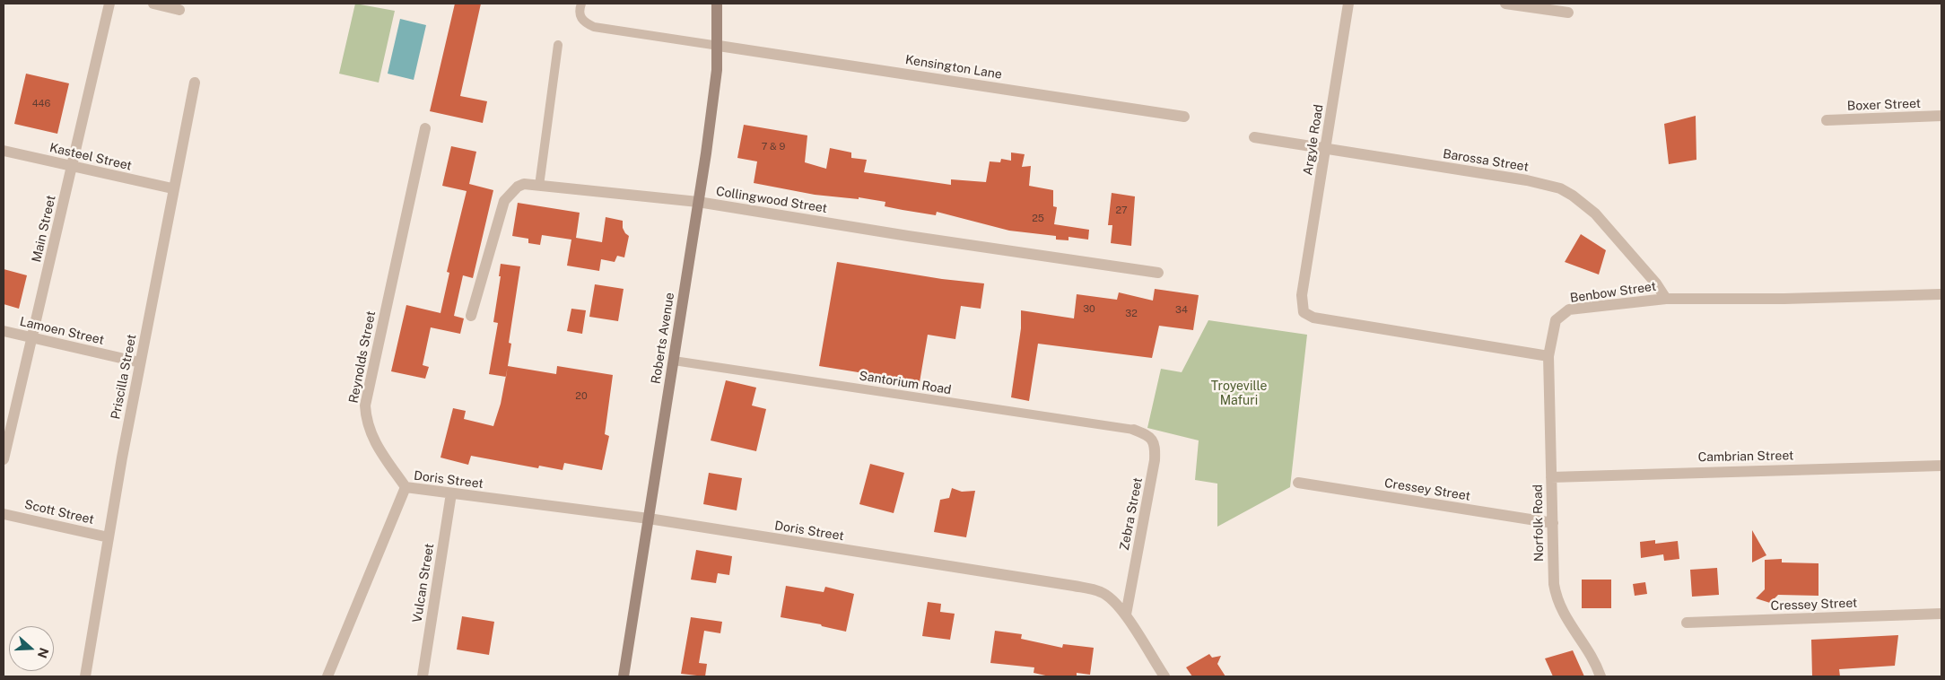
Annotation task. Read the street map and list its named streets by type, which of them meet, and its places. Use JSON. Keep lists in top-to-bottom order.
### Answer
{
  "streets": {
    "main road": ["Roberts Avenue"],
    "street": [
      "Kensington Lane",
      "Boxer Street",
      "Argyle Road",
      "Kasteel Street",
      "Barossa Street",
      "Collingwood Street",
      "Main Street",
      "Benbow Street",
      "Lamoen Street",
      "Reynolds Street",
      "Priscilla Street",
      "Cambrian Street",
      "Doris Street",
      "Cressey Street",
      "Scott Street",
      "Zebra Street",
      "Norfolk Road",
      "Vulcan Street"
    ],
    "lane": ["Santorium Road"]
  },
  "crossings": [
    ["Kensington Lane", "Roberts Avenue"],
    ["Argyle Road", "Barossa Street"],
    ["Argyle Road", "Benbow Street"],
    ["Argyle Road", "Norfolk Road"],
    ["Kasteel Street", "Main Street"],
    ["Kasteel Street", "Priscilla Street"],
    ["Barossa Street", "Benbow Street"],
    ["Collingwood Street", "Roberts Avenue"],
    ["Main Street", "Lamoen Street"],
    ["Benbow Street", "Norfolk Road"],
    ["Lamoen Street", "Priscilla Street"],
    ["Roberts Avenue", "Santorium Road"],
    ["Roberts Avenue", "Doris Street"],
    ["Reynolds Street", "Doris Street"],
    ["Priscilla Street", "Scott Street"],
    ["Santorium Road", "Zebra Street"],
    ["Cambrian Street", "Norfolk Road"],
    ["Doris Street", "Zebra Street"],
    ["Doris Street", "Vulcan Street"],
    ["Cressey Street", "Norfolk Road"]
  ],
  "parks": ["Troyeville Mafuri"],
  "house_numbers": [
    "446",
    "7 & 9",
    "27",
    "25",
    "30",
    "34",
    "32",
    "20"
  ],
  "north": "right"
}
